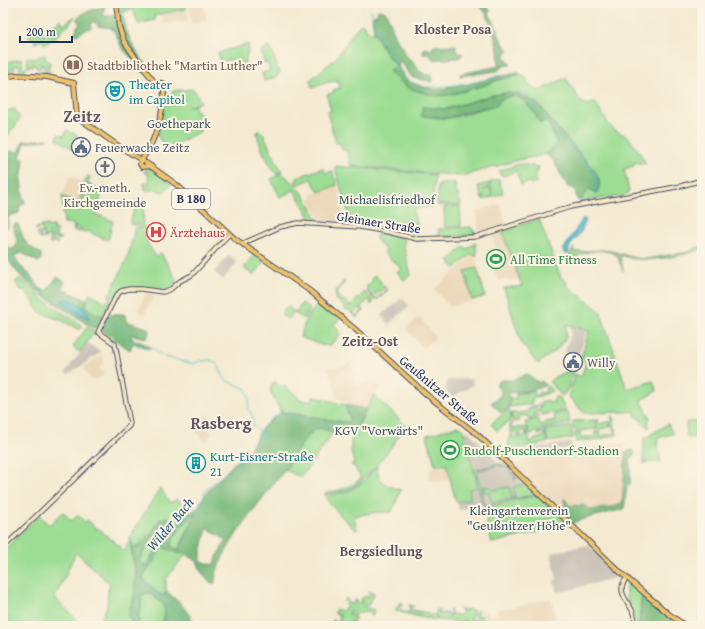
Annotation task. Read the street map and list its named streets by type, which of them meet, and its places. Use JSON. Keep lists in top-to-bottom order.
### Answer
{
  "streets": {
    "main road": ["B 180", "Geußnitzer Straße"],
    "street": ["Gleinaer Straße"]
  },
  "crossings": [
    ["B 180", "Gleinaer Straße"],
    ["B 180", "Geußnitzer Straße"],
    ["Gleinaer Straße", "Geußnitzer Straße"]
  ],
  "districts": [
    "Kloster Posa",
    "Zeitz",
    "Zeitz-Ost",
    "Rasberg",
    "Bergsiedlung"
  ],
  "water": ["Wilder Bach"],
  "parks": [
    "Goethepark",
    "Michaelisfriedhof",
    "KGV \"Vorwärts\"",
    "Kleingartenverein \"Geußnitzer Höhe\""
  ],
  "places": {
    "library": ["Stadtbibliothek \"Martin Luther\""],
    "theatre": ["Theater im Capitol"],
    "public building": ["Feuerwache Zeitz", "Willy"],
    "church": ["Ev.-meth. Kirchgemeinde"],
    "hospital": ["Ärztehaus"],
    "sports": ["All Time Fitness", "Rudolf-Puschendorf-Stadion"],
    "building": ["Kurt-Eisner-Straße 21"]
  },
  "scale_bar": "200 m"
}
